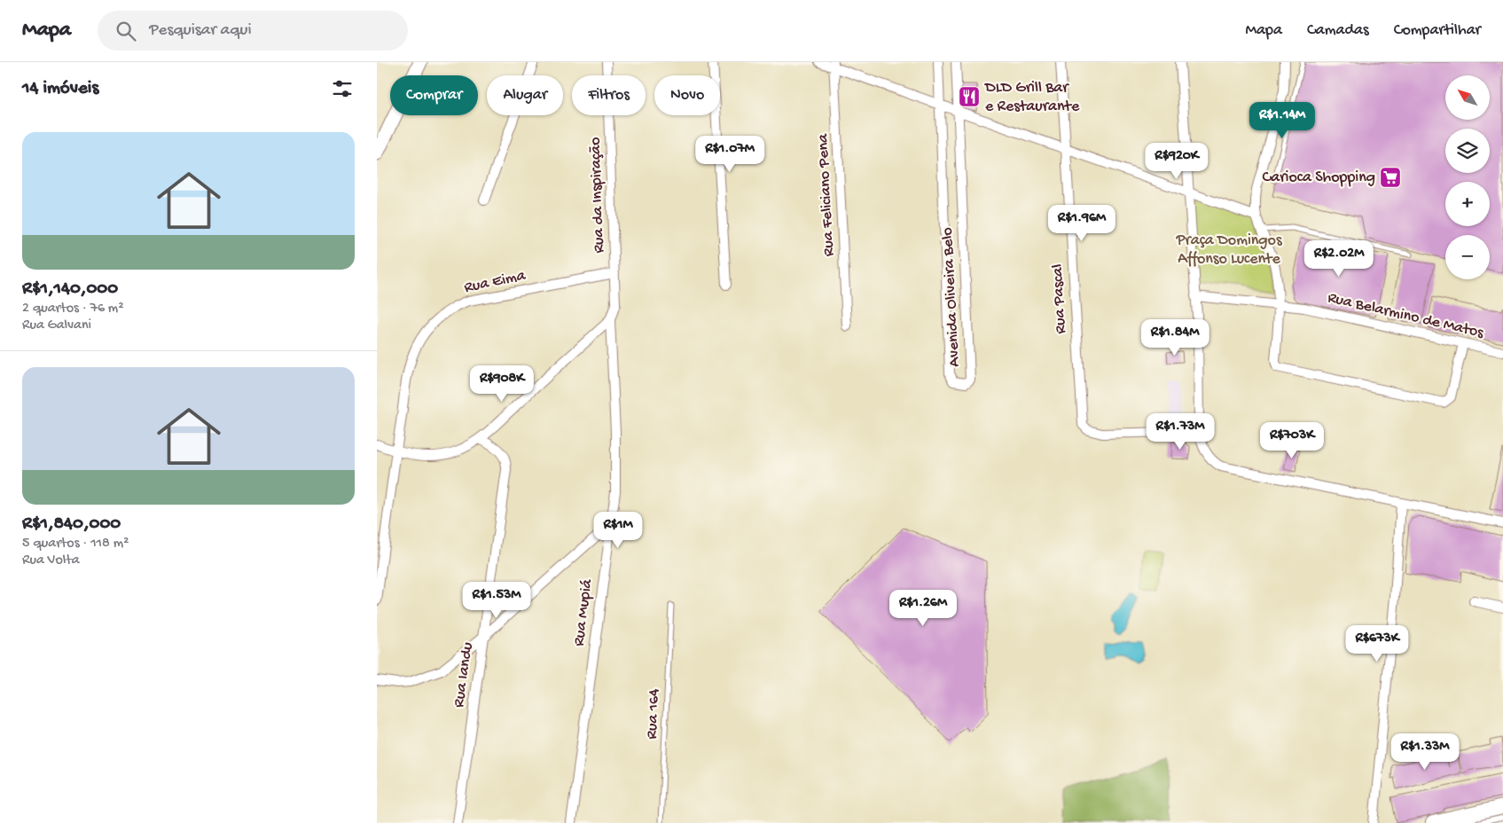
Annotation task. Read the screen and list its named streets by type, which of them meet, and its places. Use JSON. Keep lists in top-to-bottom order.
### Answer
{
  "streets": {
    "street": [
      "Rua da Inspiração",
      "Rua Feliciano Pena",
      "Rua Eima",
      "Avenida Oliveira Belo",
      "Rua Pascal",
      "Rua Belarmino de Matos",
      "Rua Mupiá",
      "Rua Iandu"
    ],
    "lane": ["Rua 164"]
  },
  "crossings": [
    ["Rua da Inspiração", "Rua Eima"],
    ["Rua da Inspiração", "Rua Mupiá"],
    ["Rua Eima", "Rua Mupiá"]
  ],
  "parks": ["Praça Domingos Affonso Lucente"],
  "places": {
    "restaurant": ["DLD Grill Bar e Restaurante"],
    "supermarket": ["Carioca Shopping"]
  },
  "north": "top left",
  "page": {
    "header": "Mapa",
    "search": "Pesquisar aqui",
    "nav": ["Mapa", "Camadas", "Compartilhar"],
    "heading": "14 imóveis",
    "map_buttons": ["+", "−"],
    "chip": [
      "Comprar",
      "Alugar",
      "Filtros",
      "Novo"
    ],
    "price": [
      "R$1.14M",
      "R$1.07M",
      "R$920K",
      "R$1.96M",
      "R$2.02M",
      "R$1.84M",
      "R$908K",
      "R$1.73M",
      "R$703K",
      "R$1M",
      "R$1.53M",
      "R$1.26M",
      "R$673K",
      "R$1.33M"
    ],
    "list": [
      {
        "name": "R$1,140,000",
        "note": "2 quartos · 76 m² · Rua Galvani"
      },
      {
        "name": "R$1,840,000",
        "note": "5 quartos · 118 m² · Rua Volta"
      }
    ]
  }
}
